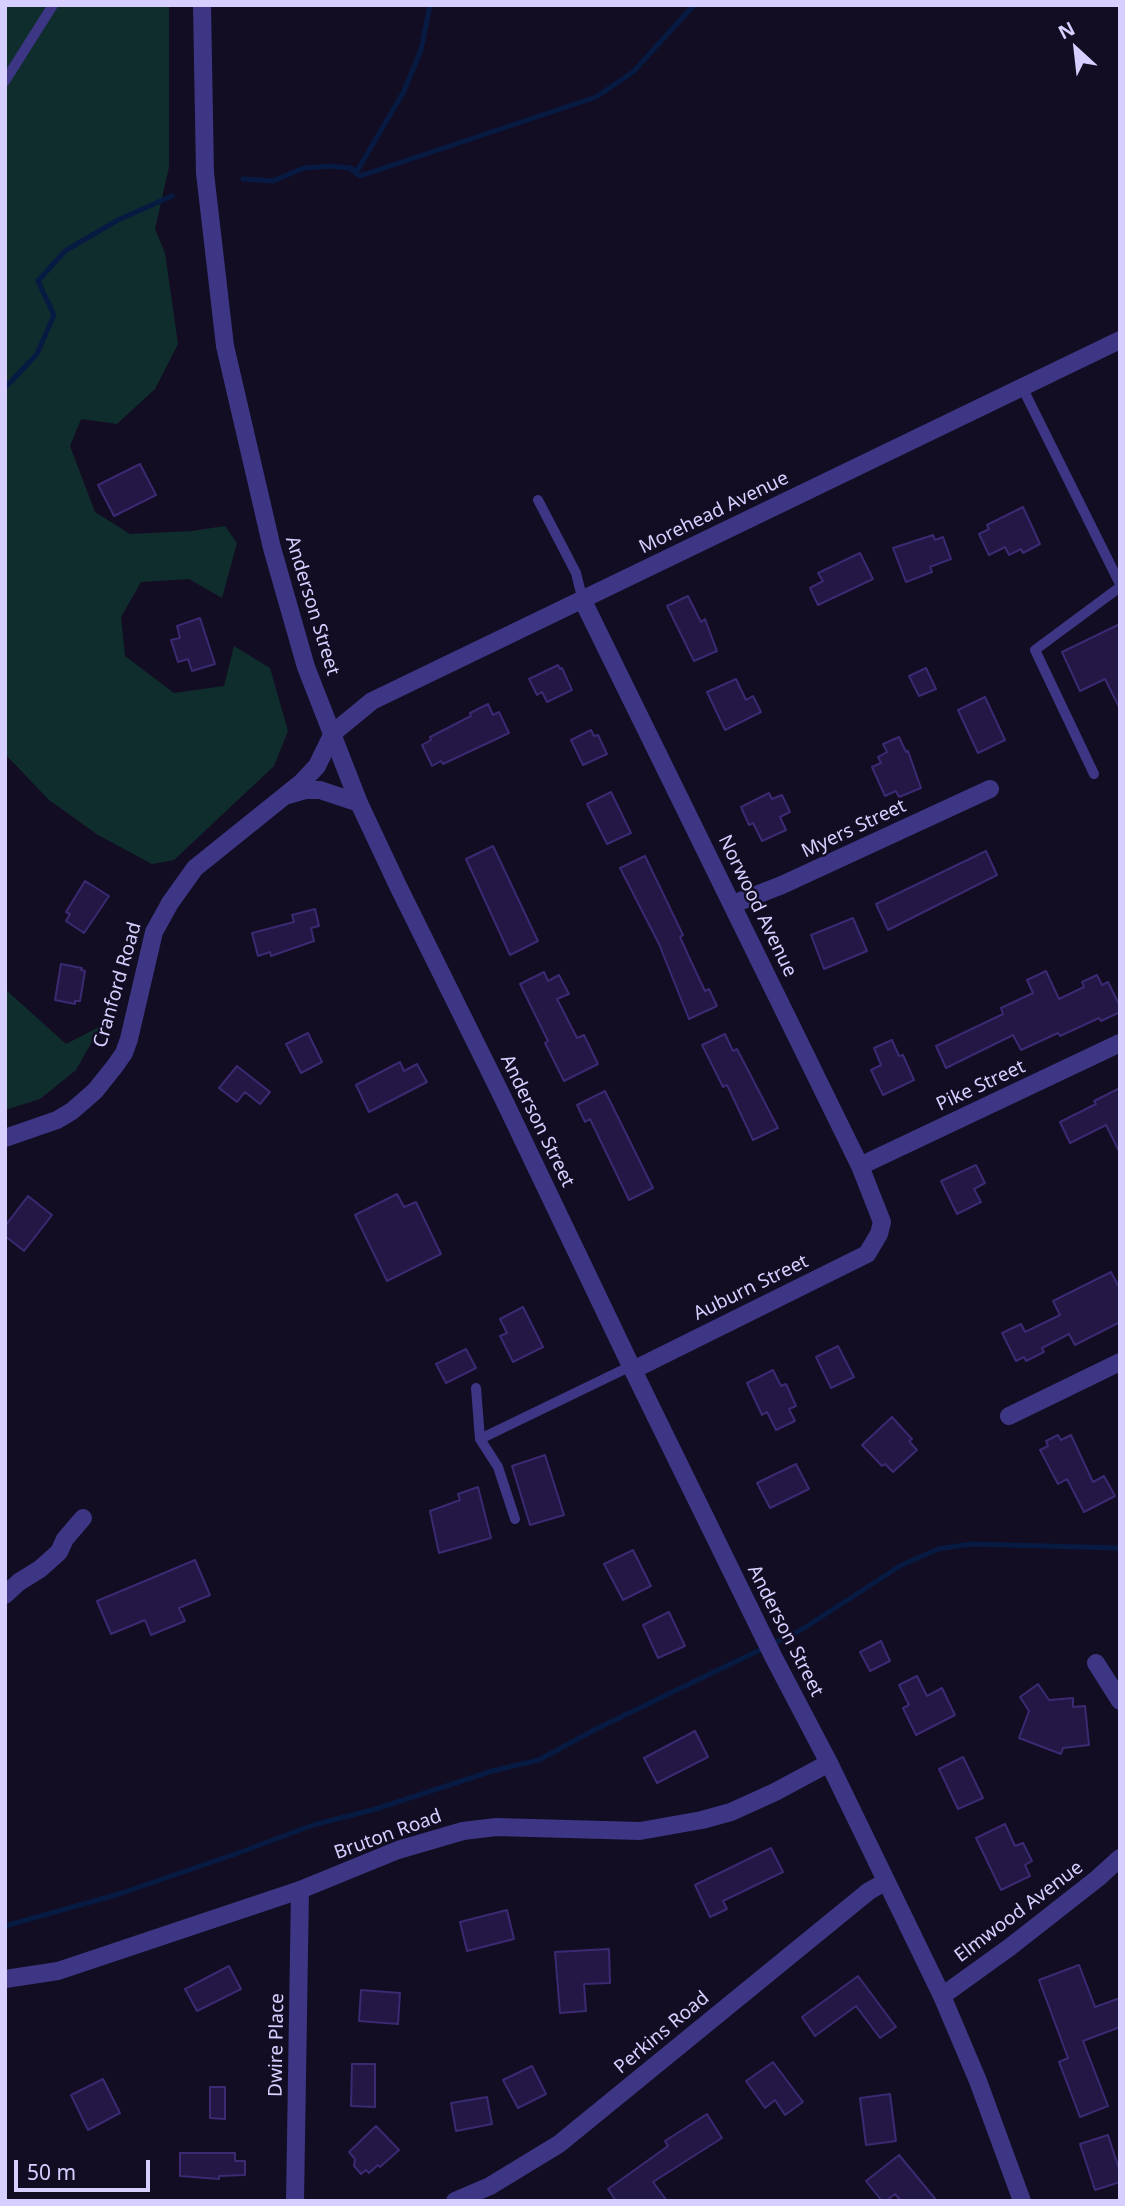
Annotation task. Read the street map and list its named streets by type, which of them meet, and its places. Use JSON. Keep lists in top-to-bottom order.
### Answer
{
  "streets": {
    "street": [
      "Morehead Avenue",
      "Anderson Street",
      "Myers Street",
      "Norwood Avenue",
      "Cranford Road",
      "Pike Street",
      "Auburn Street",
      "Bruton Road",
      "Elmwood Avenue",
      "Perkins Road",
      "Dwire Place"
    ]
  },
  "crossings": [
    ["Morehead Avenue", "Anderson Street"],
    ["Morehead Avenue", "Norwood Avenue"],
    ["Morehead Avenue", "Cranford Road"],
    ["Anderson Street", "Cranford Road"],
    ["Anderson Street", "Auburn Street"],
    ["Anderson Street", "Bruton Road"],
    ["Anderson Street", "Elmwood Avenue"],
    ["Anderson Street", "Perkins Road"],
    ["Myers Street", "Norwood Avenue"],
    ["Norwood Avenue", "Pike Street"],
    ["Norwood Avenue", "Auburn Street"],
    ["Bruton Road", "Dwire Place"]
  ],
  "scale_bar": "50 m",
  "north": "top left"
}
